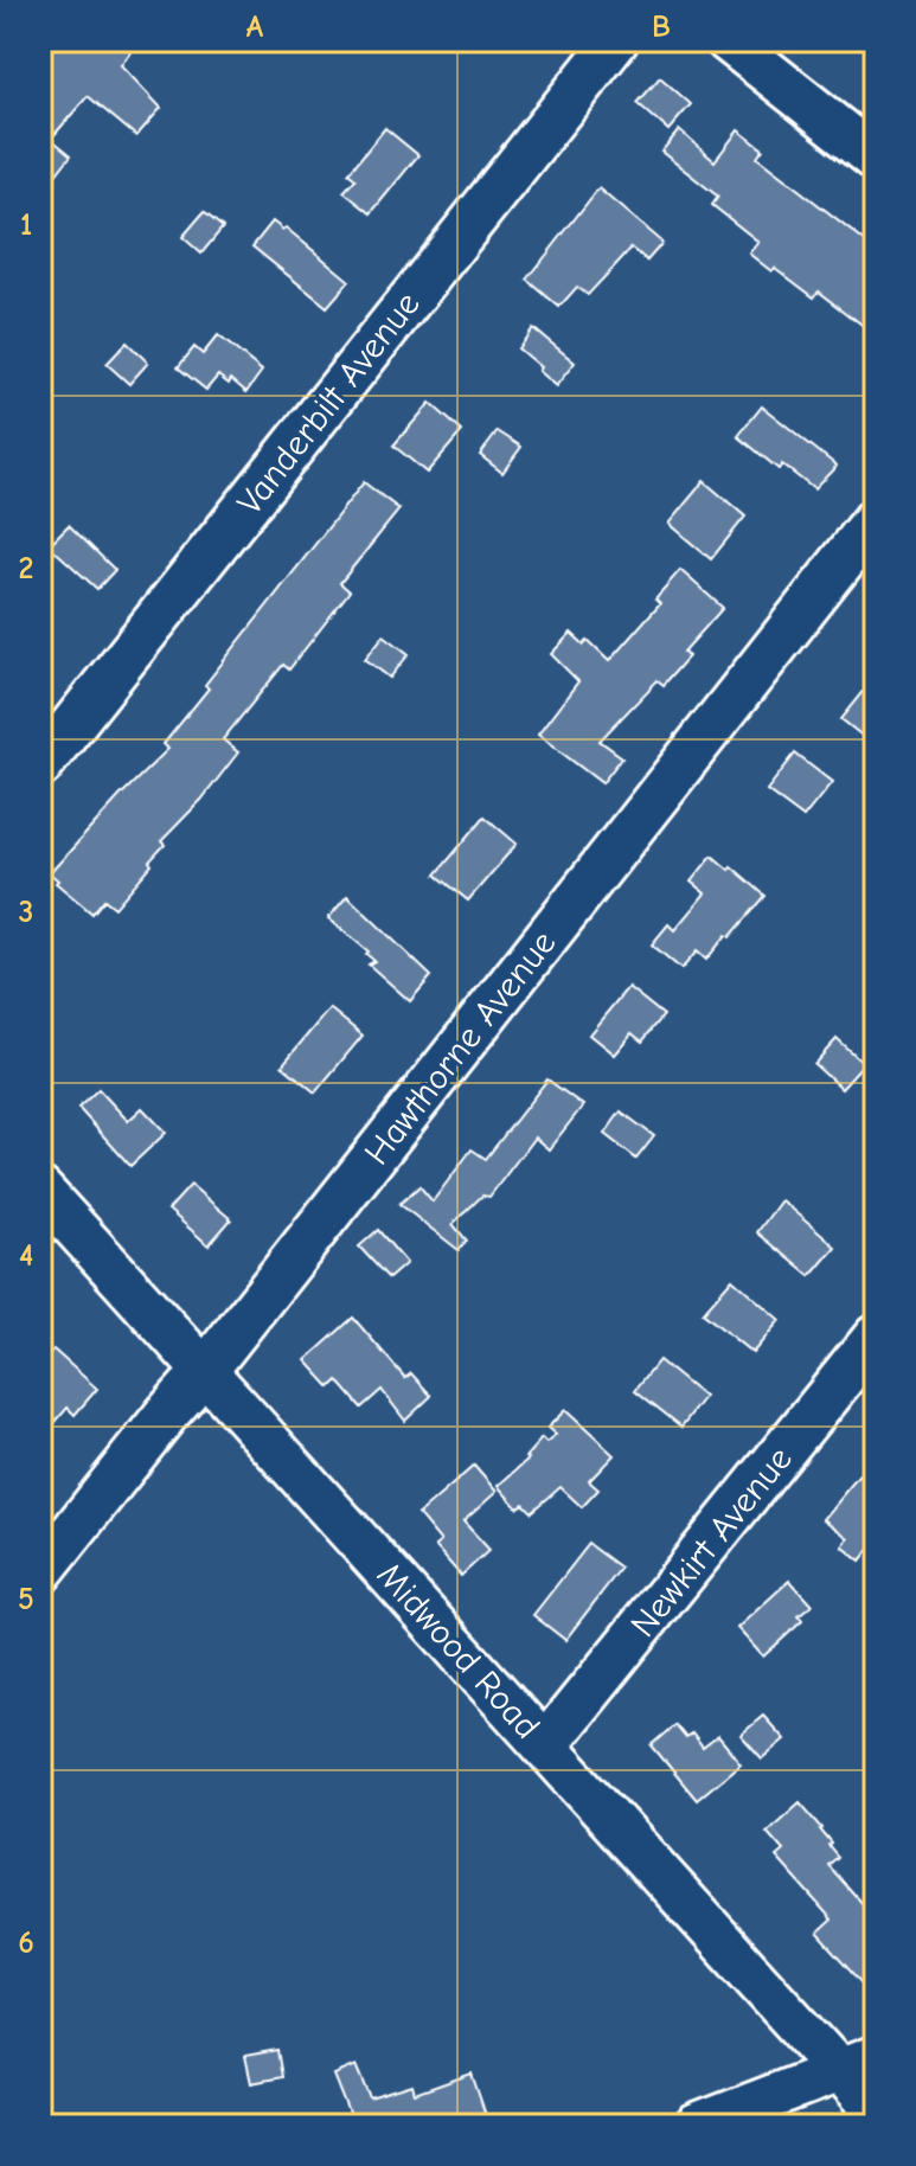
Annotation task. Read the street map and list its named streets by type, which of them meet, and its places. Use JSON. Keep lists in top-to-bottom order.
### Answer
{
  "streets": {
    "street": [
      "Vanderbilt Avenue",
      "Hawthorne Avenue",
      "Newkirt Avenue",
      "Midwood Road"
    ]
  },
  "crossings": [
    ["Hawthorne Avenue", "Midwood Road"],
    ["Newkirt Avenue", "Midwood Road"]
  ],
  "grid": {
    "columns": ["A", "B"],
    "rows": [
      "1",
      "2",
      "3",
      "4",
      "5",
      "6"
    ]
  }
}
